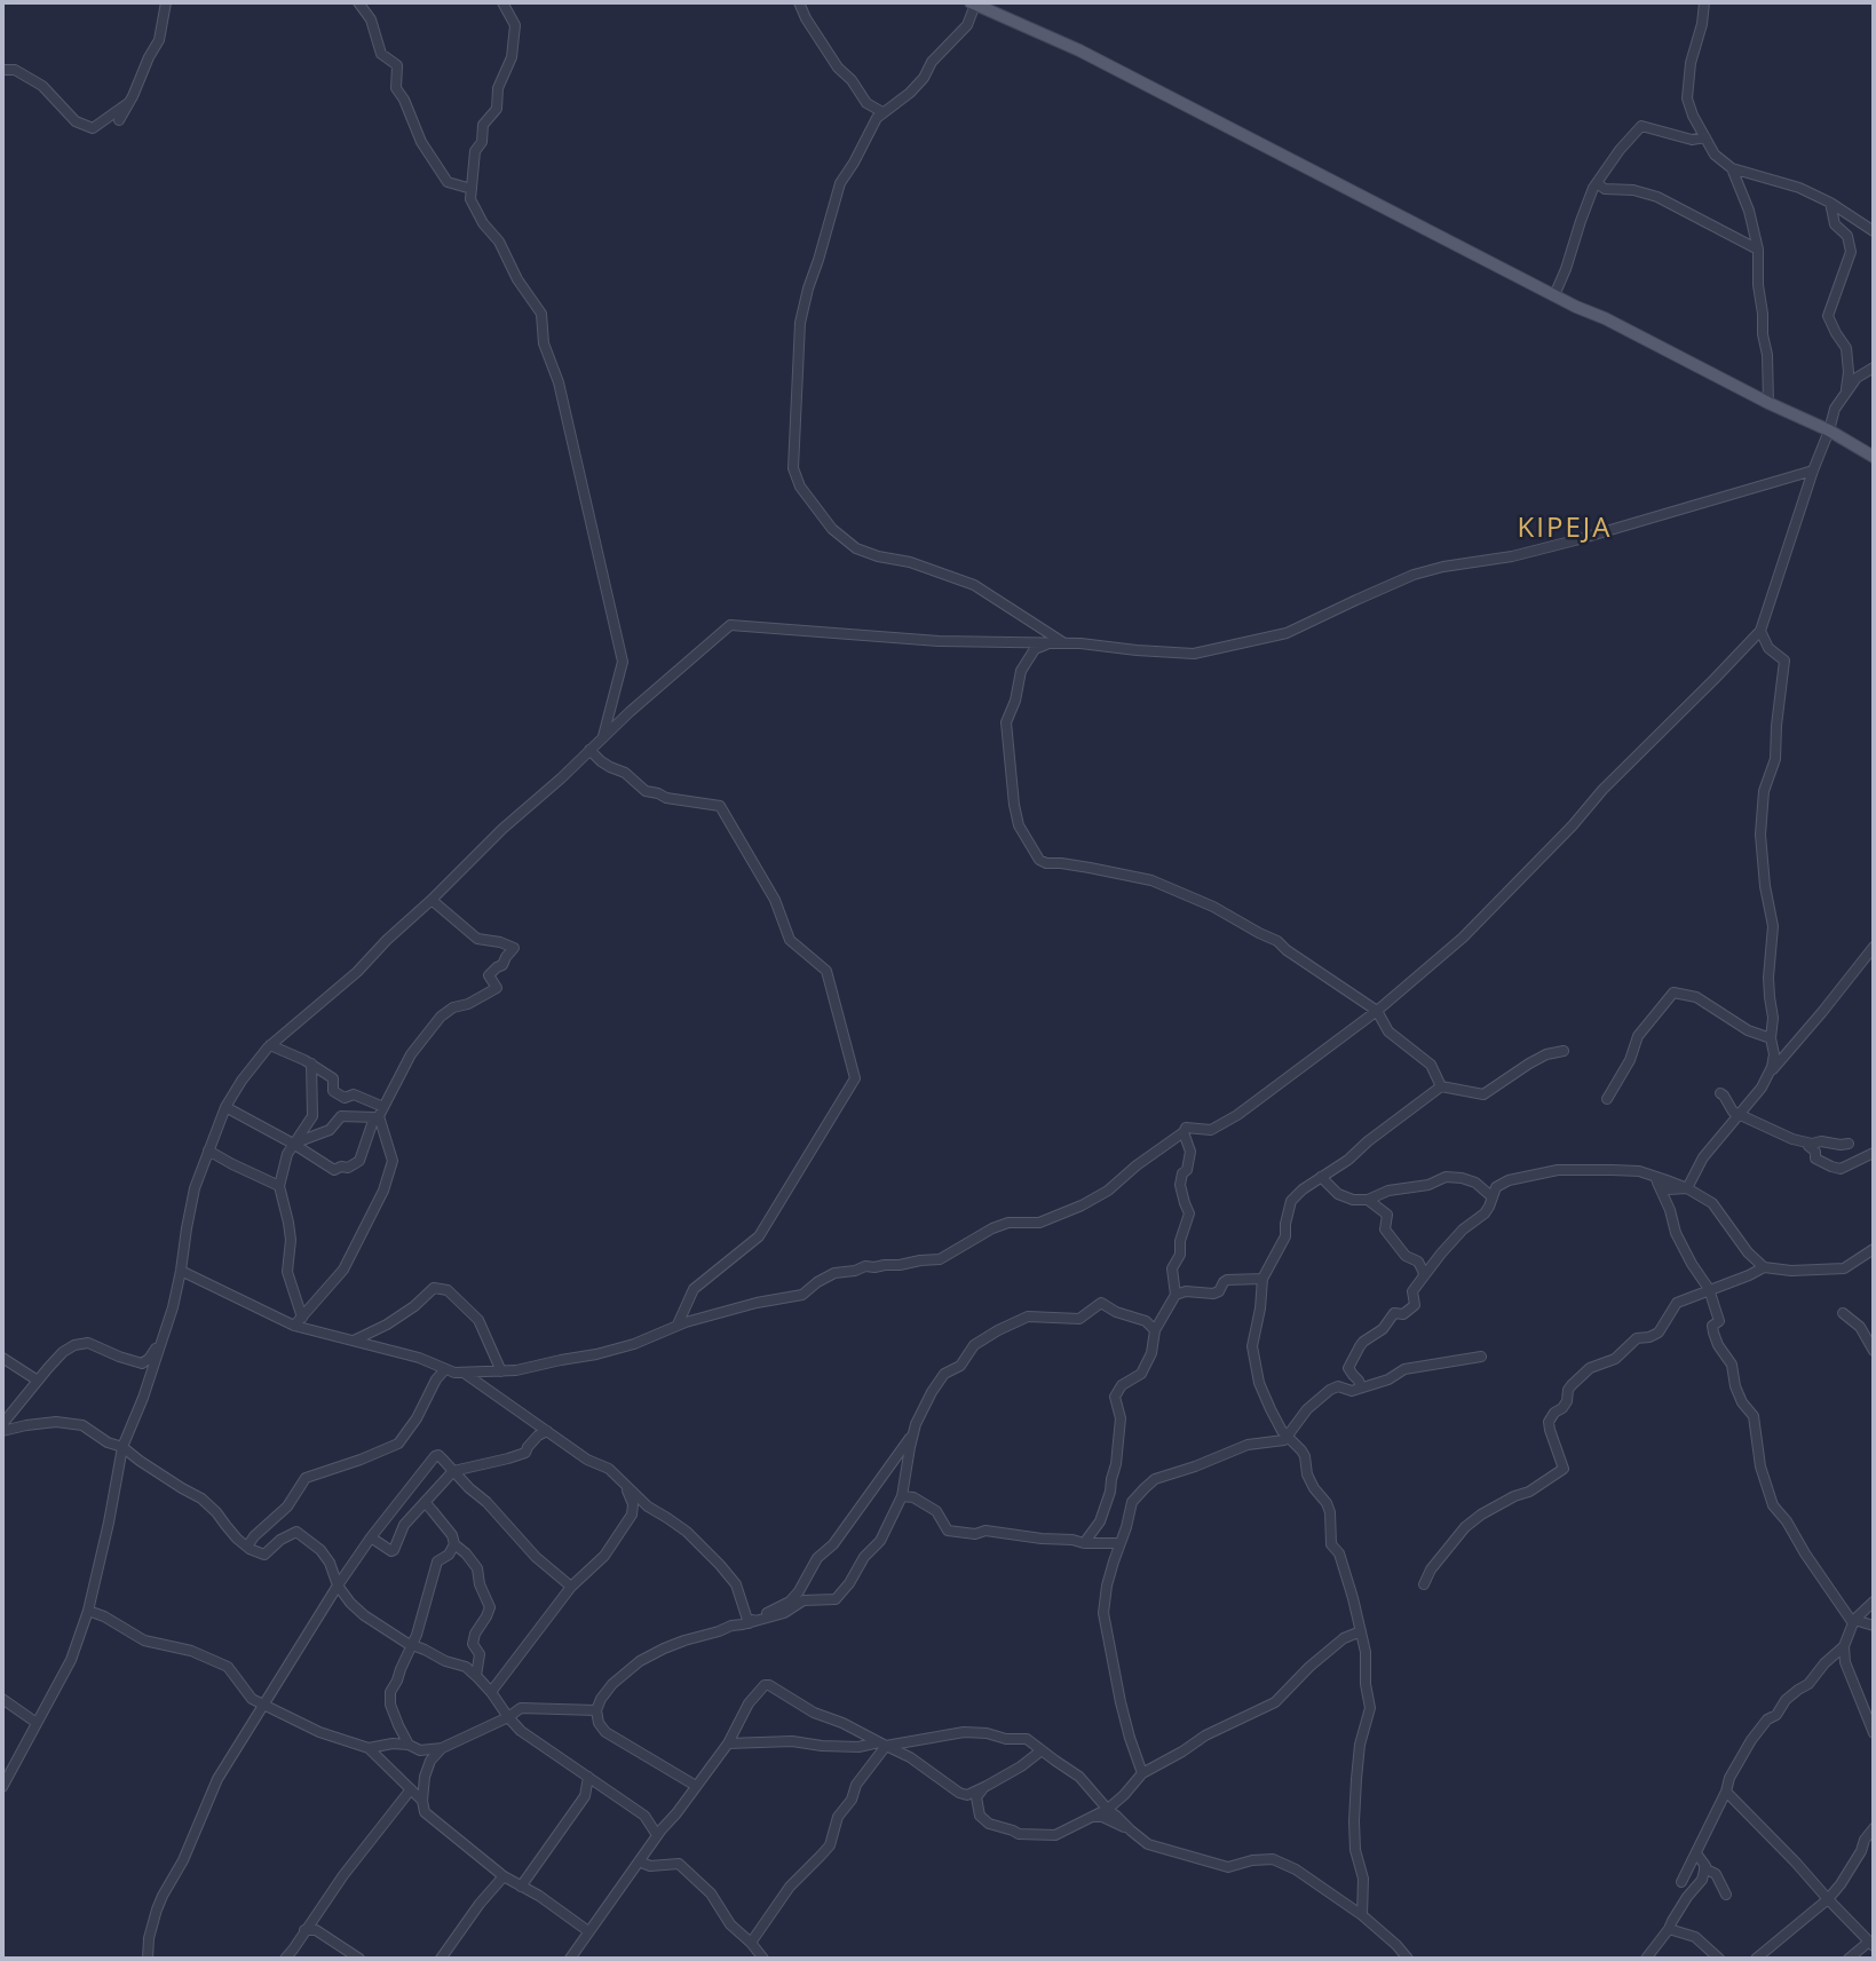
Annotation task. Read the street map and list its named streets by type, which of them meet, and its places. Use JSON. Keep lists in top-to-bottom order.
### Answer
{
  "districts": ["KIPEJA"]
}
